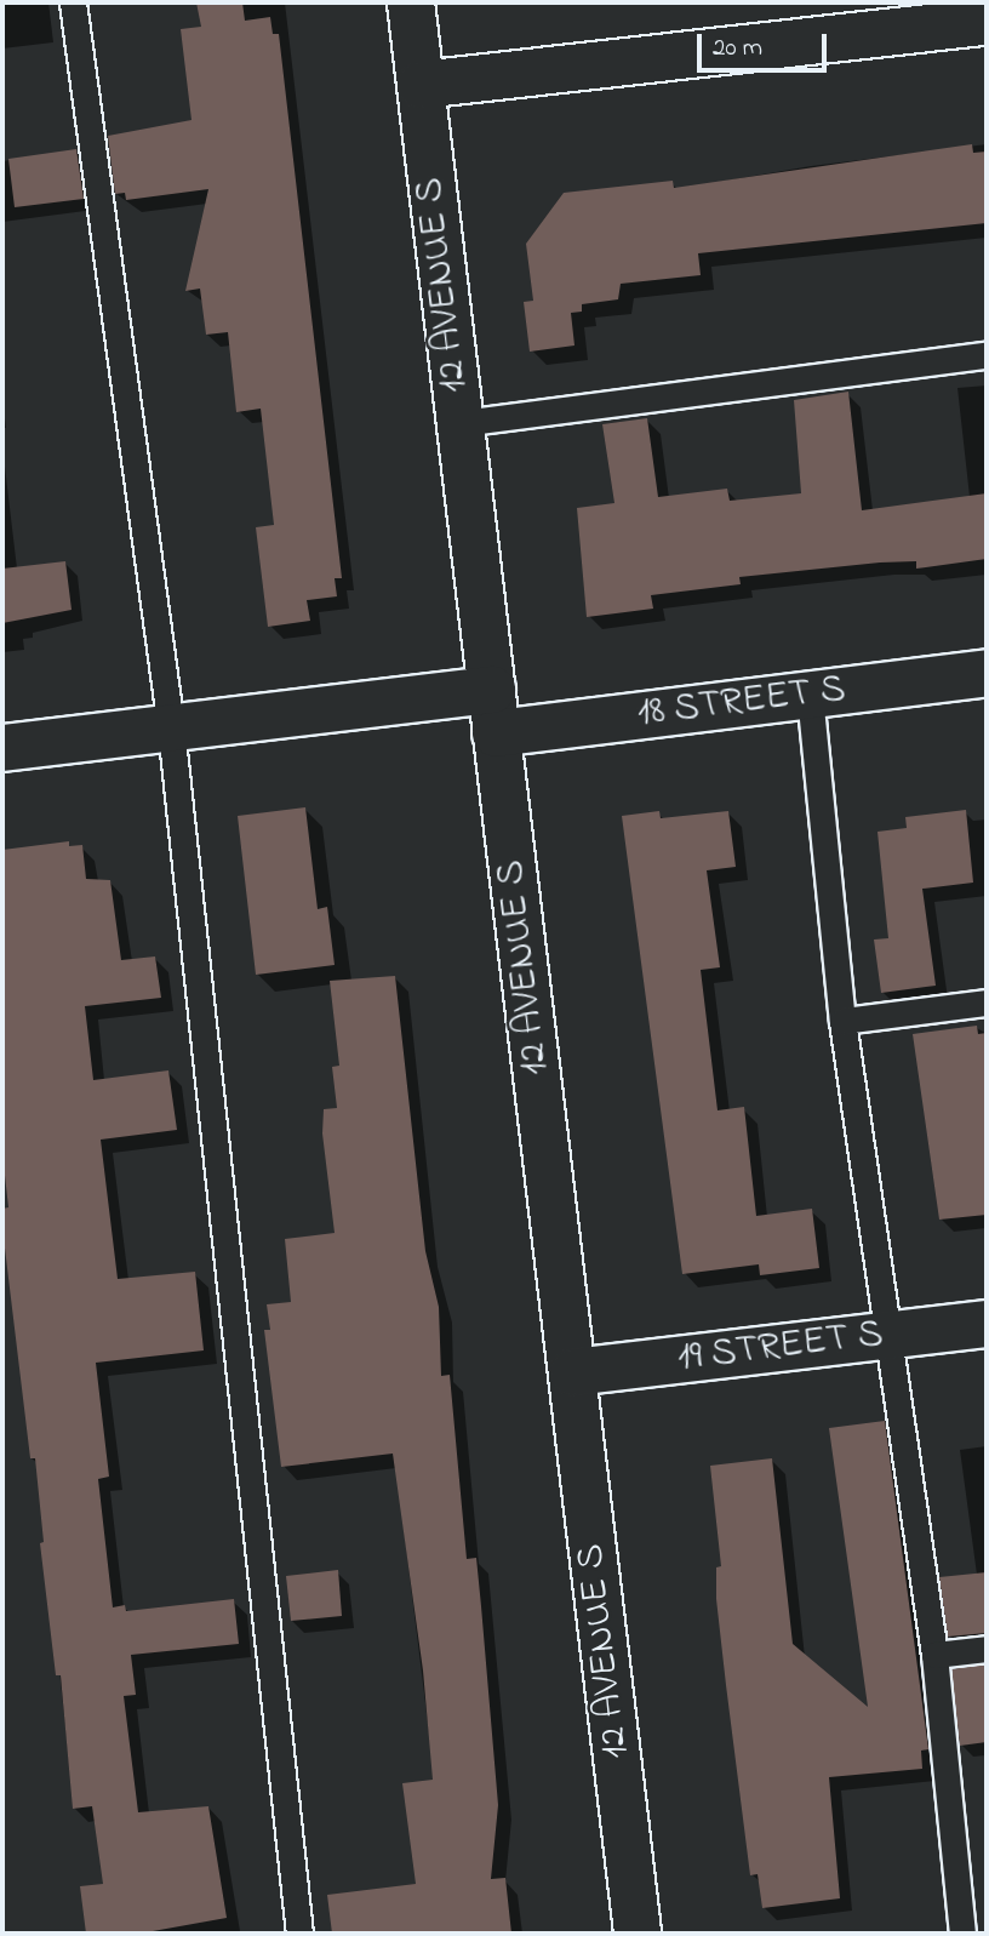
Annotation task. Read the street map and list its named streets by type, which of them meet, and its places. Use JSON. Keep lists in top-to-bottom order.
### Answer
{
  "streets": {
    "street": ["12 AVENUE S", "18 STREET S", "19 STREET S"]
  },
  "crossings": [
    ["12 AVENUE S", "18 STREET S"],
    ["12 AVENUE S", "19 STREET S"]
  ],
  "scale_bar": "20 m"
}
